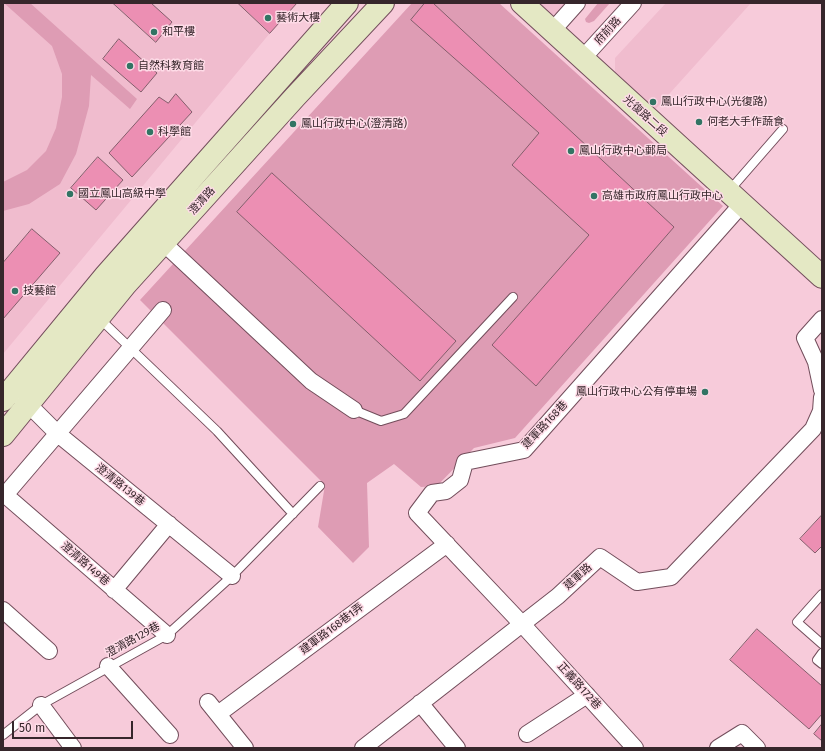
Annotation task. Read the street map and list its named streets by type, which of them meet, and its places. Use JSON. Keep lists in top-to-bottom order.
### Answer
{
  "streets": {
    "main road": ["光復路二段", "澄清路"],
    "street": [
      "府前路",
      "建軍路168巷",
      "澄清路139巷",
      "澄清路149巷",
      "建軍路",
      "建軍路168巷1弄",
      "正義路172巷"
    ],
    "lane": ["澄清路129巷"]
  },
  "crossings": [
    ["府前路", "光復路二段"],
    ["光復路二段", "建軍路168巷"],
    ["澄清路", "澄清路139巷"],
    ["建軍路168巷", "建軍路"],
    ["建軍路168巷", "建軍路168巷1弄"],
    ["建軍路168巷", "正義路172巷"],
    ["澄清路139巷", "澄清路129巷"],
    ["澄清路149巷", "澄清路129巷"],
    ["建軍路", "正義路172巷"]
  ],
  "places": [
    "藝術大樓",
    "和平樓",
    "自然科教育館",
    "鳳山行政中心(光復路)",
    "何老大手作蔬食",
    "鳳山行政中心(澄清路)",
    "科學館",
    "鳳山行政中心郵局",
    "國立鳳山高級中學",
    "高雄市政府鳳山行政中心",
    "技藝館",
    "鳳山行政中心公有停車場"
  ],
  "scale_bar": "50 m"
}
